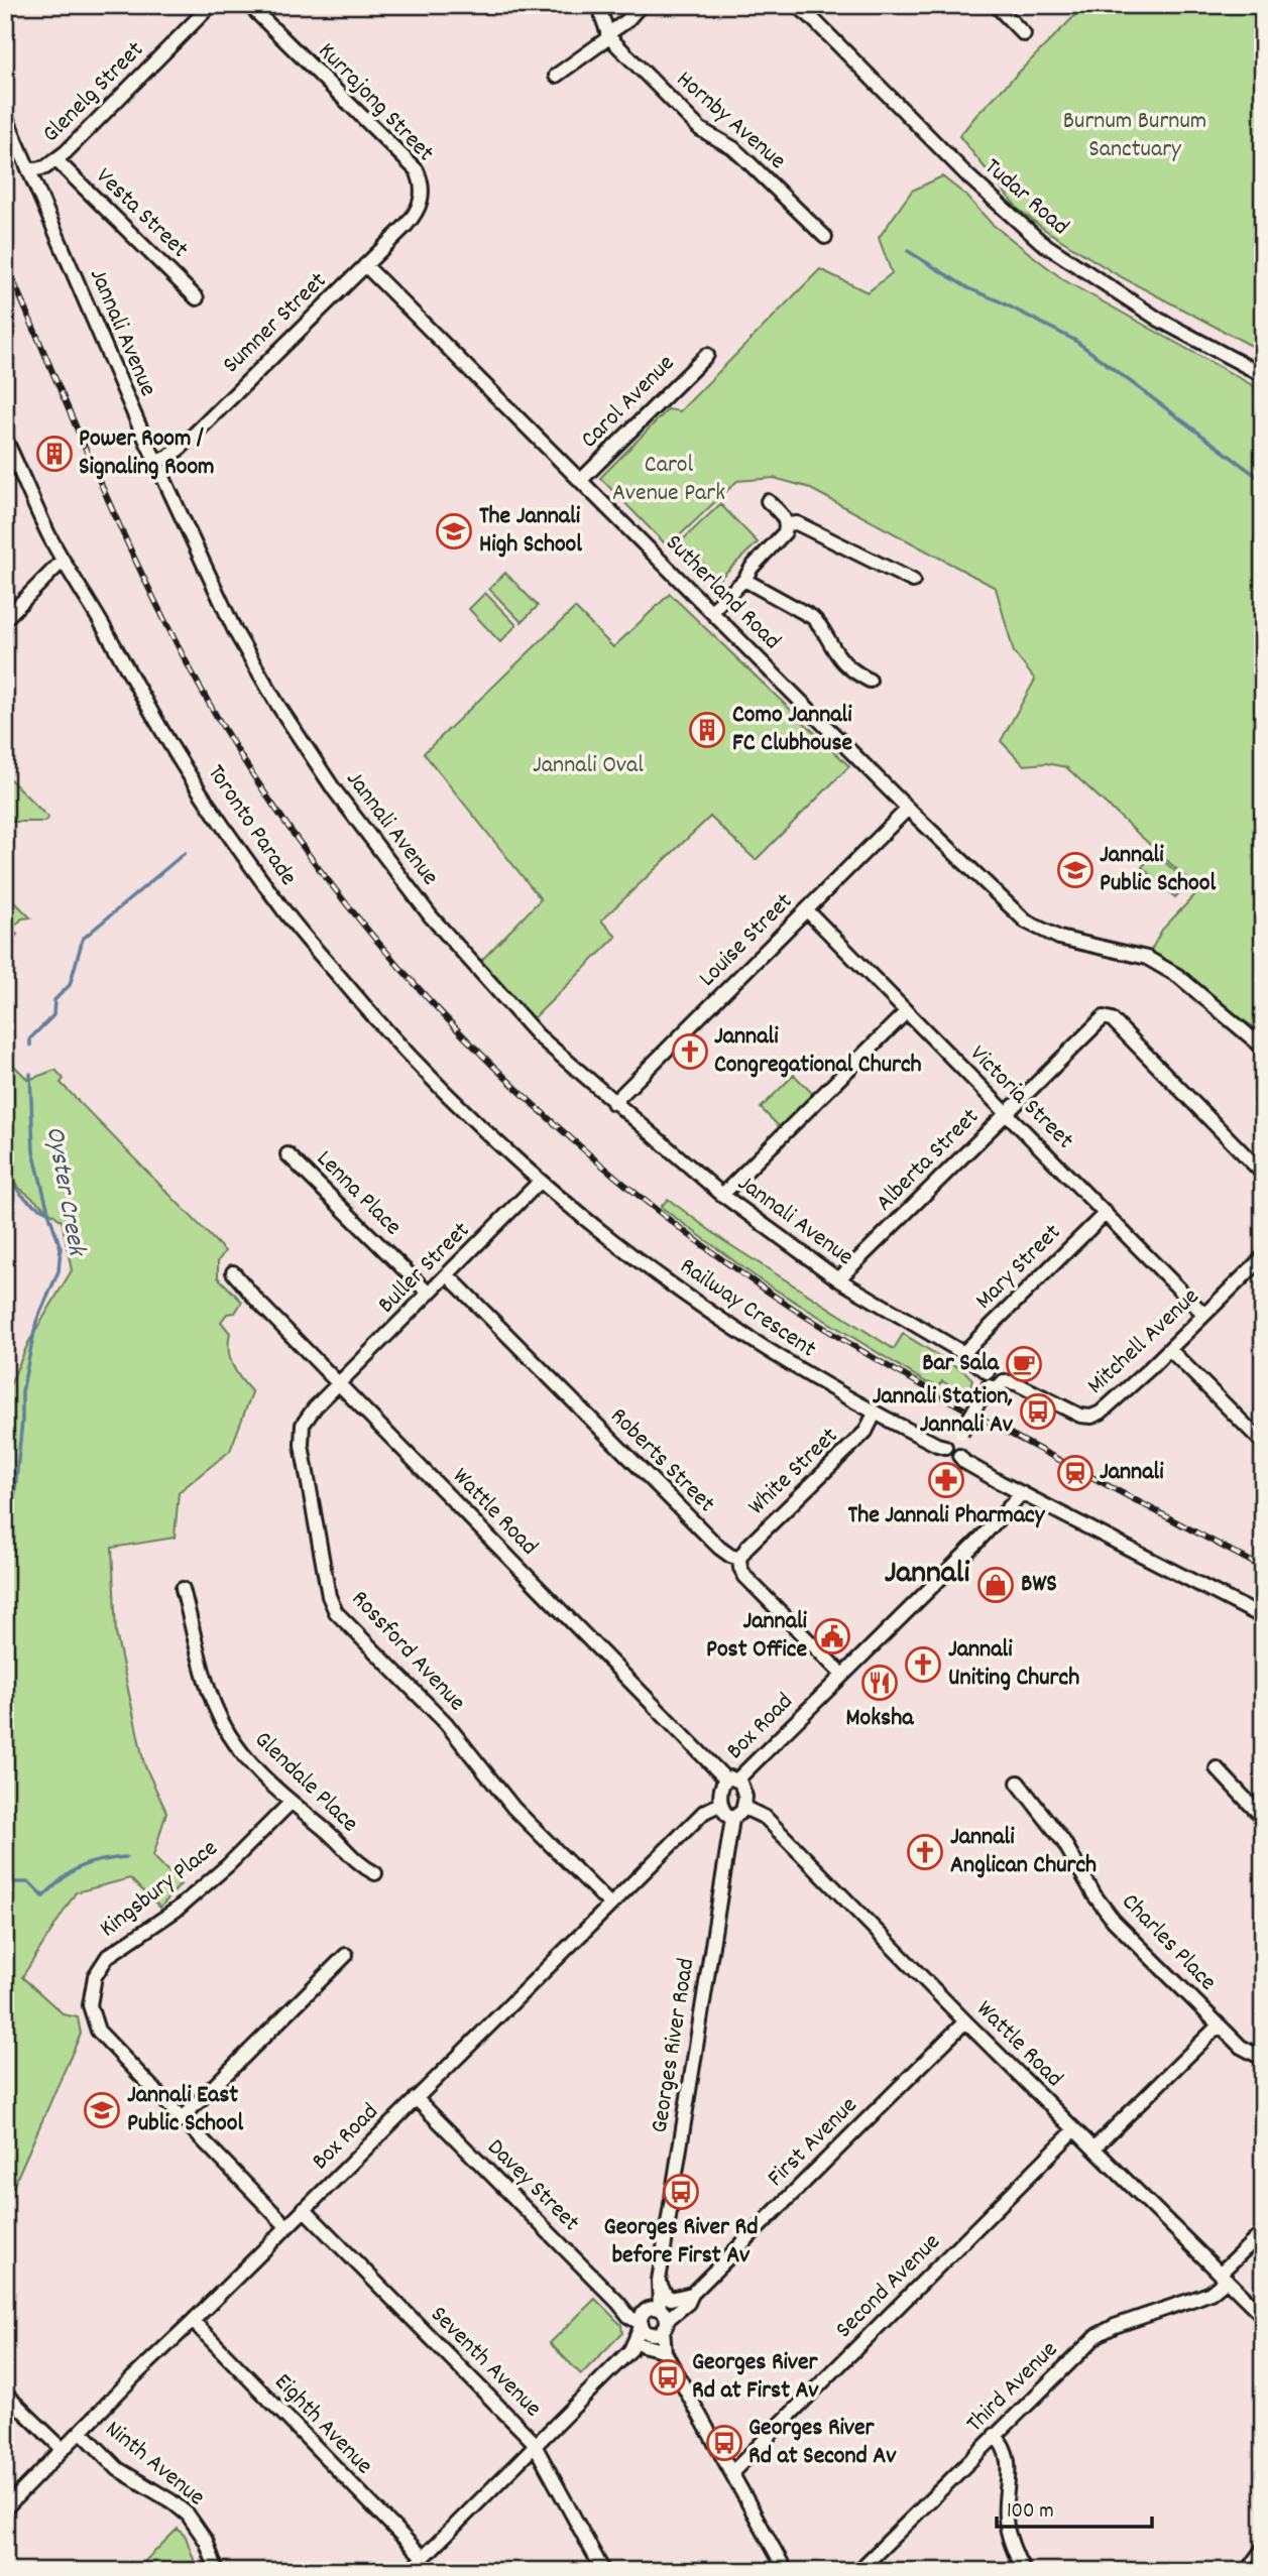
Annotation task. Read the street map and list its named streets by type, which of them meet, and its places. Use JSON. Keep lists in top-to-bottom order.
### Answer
{
  "streets": {
    "street": [
      "Glenelg Street",
      "Kurrajong Street",
      "Hornby Avenue",
      "Tudar Road",
      "Vesta Street",
      "Sumner Street",
      "Jannali Avenue",
      "Carol Avenue",
      "Sutherland Road",
      "Toronto Parade",
      "Louise Street",
      "Victoria Street",
      "Alberta Street",
      "Lenna Place",
      "Mary Street",
      "Buller Street",
      "Railway Crescent",
      "Mitchell Avenue",
      "Roberts Street",
      "White Street",
      "Wattle Road",
      "Rossford Avenue",
      "Box Road",
      "Glendale Place",
      "Kingsbury Place",
      "Charles Place",
      "Georges River Road",
      "First Avenue",
      "Davey Street",
      "Second Avenue",
      "Seventh Avenue",
      "Third Avenue",
      "Eighth Avenue",
      "Ninth Avenue"
    ]
  },
  "crossings": [
    ["Glenelg Street", "Vesta Street"],
    ["Glenelg Street", "Jannali Avenue"],
    ["Kurrajong Street", "Sumner Street"],
    ["Sumner Street", "Jannali Avenue"],
    ["Sumner Street", "Sutherland Road"],
    ["Jannali Avenue", "Louise Street"],
    ["Jannali Avenue", "Alberta Street"],
    ["Jannali Avenue", "Mary Street"],
    ["Jannali Avenue", "Mitchell Avenue"],
    ["Carol Avenue", "Sutherland Road"],
    ["Sutherland Road", "Louise Street"],
    ["Toronto Parade", "Buller Street"],
    ["Toronto Parade", "Railway Crescent"],
    ["Louise Street", "Victoria Street"],
    ["Victoria Street", "Alberta Street"],
    ["Victoria Street", "Mary Street"],
    ["Victoria Street", "Mitchell Avenue"],
    ["Lenna Place", "Buller Street"],
    ["Buller Street", "Railway Crescent"],
    ["Buller Street", "Roberts Street"],
    ["Buller Street", "Wattle Road"],
    ["Buller Street", "Rossford Avenue"],
    ["Railway Crescent", "White Street"],
    ["Railway Crescent", "Box Road"],
    ["Roberts Street", "White Street"],
    ["Roberts Street", "Box Road"],
    ["Wattle Road", "Rossford Avenue"],
    ["Wattle Road", "Box Road"],
    ["Wattle Road", "Charles Place"],
    ["Wattle Road", "Georges River Road"],
    ["Wattle Road", "First Avenue"],
    ["Wattle Road", "Second Avenue"],
    ["Wattle Road", "Third Avenue"],
    ["Rossford Avenue", "Box Road"],
    ["Box Road", "Kingsbury Place"],
    ["Box Road", "Georges River Road"],
    ["Box Road", "Davey Street"],
    ["Box Road", "Seventh Avenue"],
    ["Box Road", "Eighth Avenue"],
    ["Box Road", "Ninth Avenue"],
    ["Glendale Place", "Kingsbury Place"],
    ["Georges River Road", "First Avenue"],
    ["Georges River Road", "Davey Street"],
    ["Georges River Road", "Second Avenue"],
    ["First Avenue", "Davey Street"],
    ["First Avenue", "Seventh Avenue"],
    ["First Avenue", "Eighth Avenue"]
  ],
  "districts": ["Jannali"],
  "water": ["Oyster Creek"],
  "parks": ["Burnum Burnum Sanctuary", "Carol Avenue Park", "Jannali Oval"],
  "places": {
    "building": ["Power Room / Signaling Room", "Como Jannali FC Clubhouse"],
    "school or university": ["The Jannali High School", "Jannali Public School", "Jannali East Public School"],
    "church": ["Jannali Congregational Church", "Jannali Uniting Church", "Jannali Anglican Church"],
    "cafe": ["Bar Sala"],
    "bus stop": [
      "Jannali Station, Jannali Av",
      "Georges River Rd before First Av",
      "Georges River Rd at First Av",
      "Georges River Rd at Second Av"
    ],
    "station": ["Jannali"],
    "pharmacy": ["The Jannali Pharmacy"],
    "shop": ["BWS"],
    "public building": ["Jannali Post Office"],
    "restaurant": ["Moksha"]
  },
  "scale_bar": "100 m"
}
